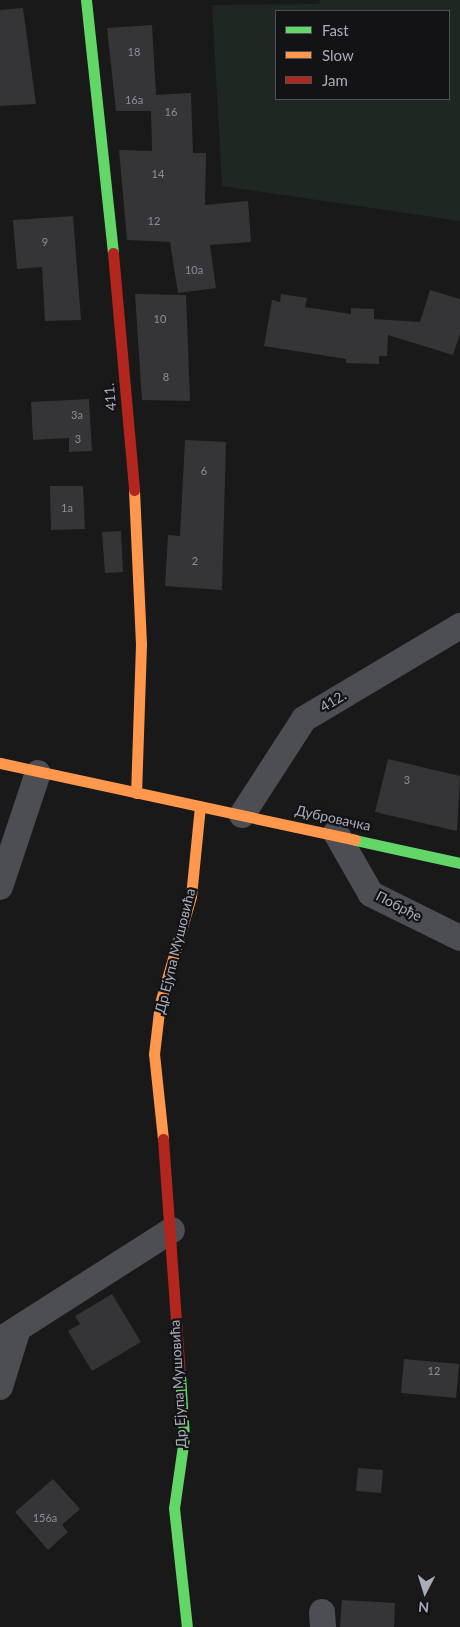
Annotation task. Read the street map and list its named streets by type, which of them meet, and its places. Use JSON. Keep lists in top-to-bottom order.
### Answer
{
  "streets": {
    "street": [
      "411.",
      "412.",
      "Дубровачка",
      "Побрђе",
      "Др Ејупа Мушовића"
    ]
  },
  "crossings": [
    ["412.", "Дубровачка"],
    ["Дубровачка", "Побрђе"],
    ["Дубровачка", "Др Ејупа Мушовића"]
  ],
  "house_numbers": [
    "18",
    "16a",
    "16",
    "14",
    "12",
    "9",
    "10a",
    "10",
    "8",
    "3a",
    "3",
    "6",
    "1a",
    "2",
    "3",
    "12",
    "156a"
  ],
  "legend": ["Fast", "Slow", "Jam"],
  "north": "bottom"
}
